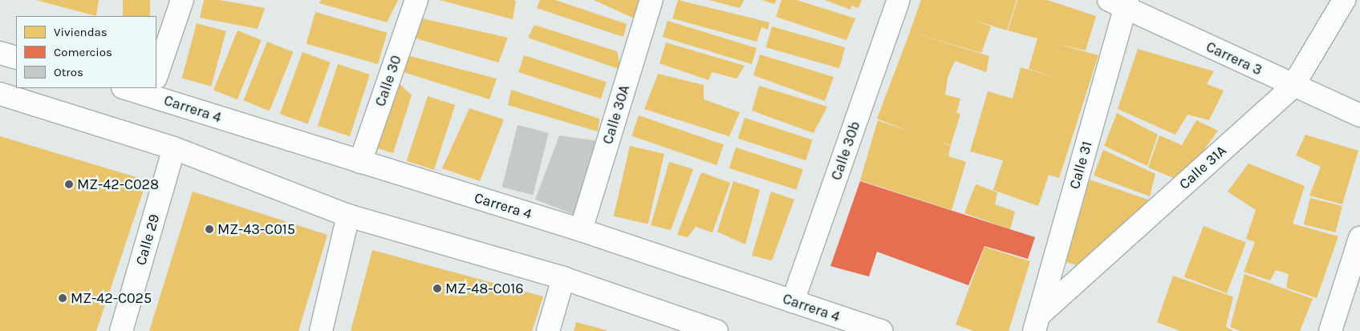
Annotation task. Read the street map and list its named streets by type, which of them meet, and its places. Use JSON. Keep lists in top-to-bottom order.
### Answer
{
  "streets": {
    "street": [
      "Carrera 3",
      "Calle 30",
      "Carrera 4",
      "Calle 30A",
      "Calle 30b",
      "Calle 31",
      "Calle 31A",
      "Calle 29"
    ]
  },
  "crossings": [
    ["Carrera 3", "Calle 31"],
    ["Carrera 3", "Calle 31A"],
    ["Calle 30", "Carrera 4"],
    ["Carrera 4", "Calle 30A"],
    ["Carrera 4", "Calle 30b"],
    ["Calle 31", "Calle 31A"]
  ],
  "places": [
    "MZ-42-C028",
    "MZ-43-C015",
    "MZ-48-C016",
    "MZ-42-C025"
  ],
  "legend": ["Viviendas", "Comercios", "Otros"]
}
